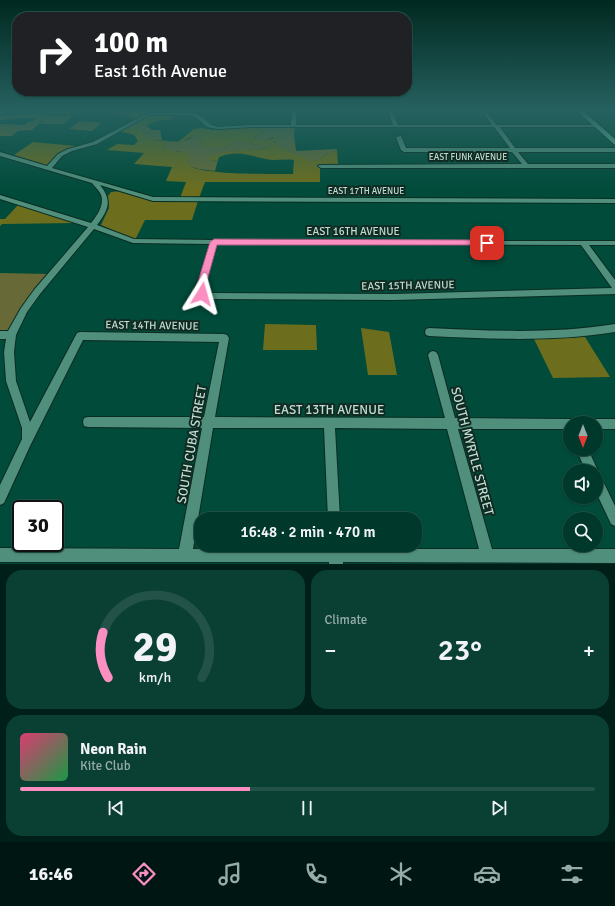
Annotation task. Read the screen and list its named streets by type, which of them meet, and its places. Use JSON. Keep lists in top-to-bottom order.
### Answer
{
  "streets": {
    "street": [
      "EAST FUNK AVENUE",
      "EAST 17TH AVENUE",
      "EAST 16TH AVENUE",
      "EAST 15TH AVENUE",
      "EAST 14TH AVENUE",
      "EAST 13TH AVENUE",
      "SOUTH CUBA STREET",
      "SOUTH MYRTLE STREET"
    ]
  },
  "crossings": [
    ["EAST 16TH AVENUE", "EAST 15TH AVENUE"],
    ["EAST 14TH AVENUE", "SOUTH CUBA STREET"],
    ["EAST 13TH AVENUE", "SOUTH CUBA STREET"],
    ["EAST 13TH AVENUE", "SOUTH MYRTLE STREET"]
  ],
  "north": "bottom",
  "page": {
    "turn": ["100 m", "East 16th Avenue"],
    "limit": "30",
    "trip": "16:48 · 2 min · 470 m",
    "tile": "Climate",
    "heat": ["−", "23°", "+"],
    "song": ["Neon Rain", "Kite Club"],
    "tabs": "16:46",
    "gauge": ["29", "km/h"]
  }
}
